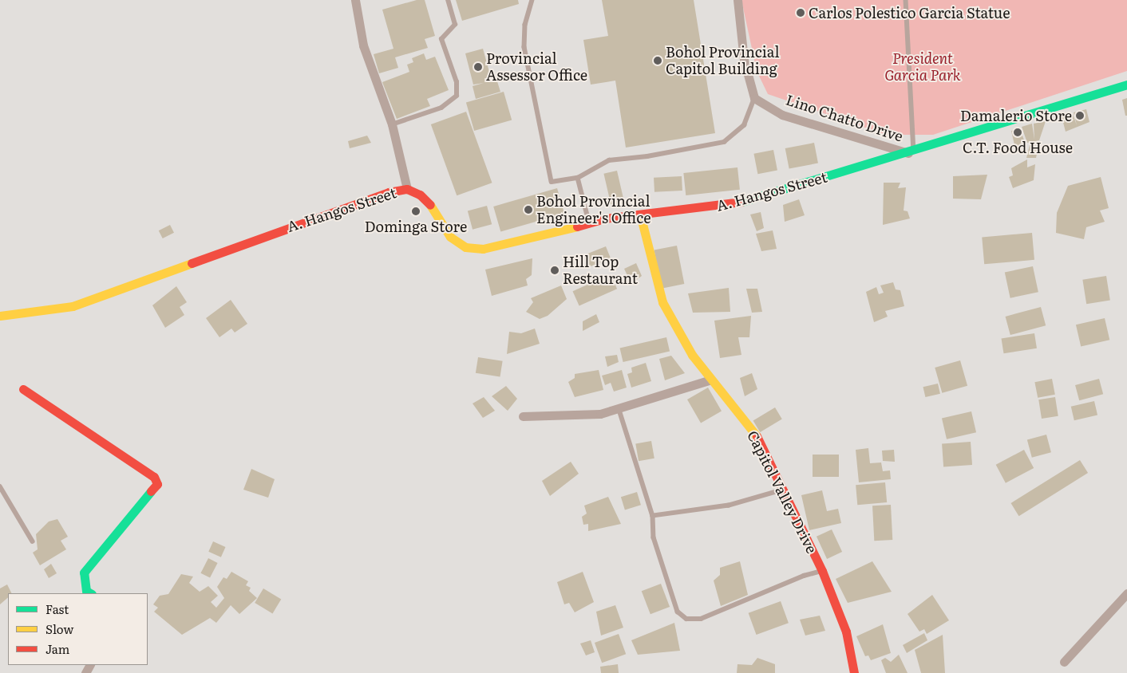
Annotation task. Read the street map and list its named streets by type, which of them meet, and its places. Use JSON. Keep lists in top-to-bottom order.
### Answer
{
  "streets": {
    "street": ["Lino Chatto Drive", "A. Hangos Street", "Capitol Valley Drive"]
  },
  "crossings": [
    ["Lino Chatto Drive", "A. Hangos Street"],
    ["A. Hangos Street", "Capitol Valley Drive"]
  ],
  "parks": ["President Garcia Park"],
  "places": [
    "Carlos Polestico Garcia Statue",
    "Bohol Provincial Capitol Building",
    "Provincial Assessor Office",
    "Damalerio Store",
    "C.T. Food House",
    "Bohol Provincial Engineer's Office",
    "Dominga Store",
    "Hill Top Restaurant"
  ],
  "legend": ["Fast", "Slow", "Jam"]
}
